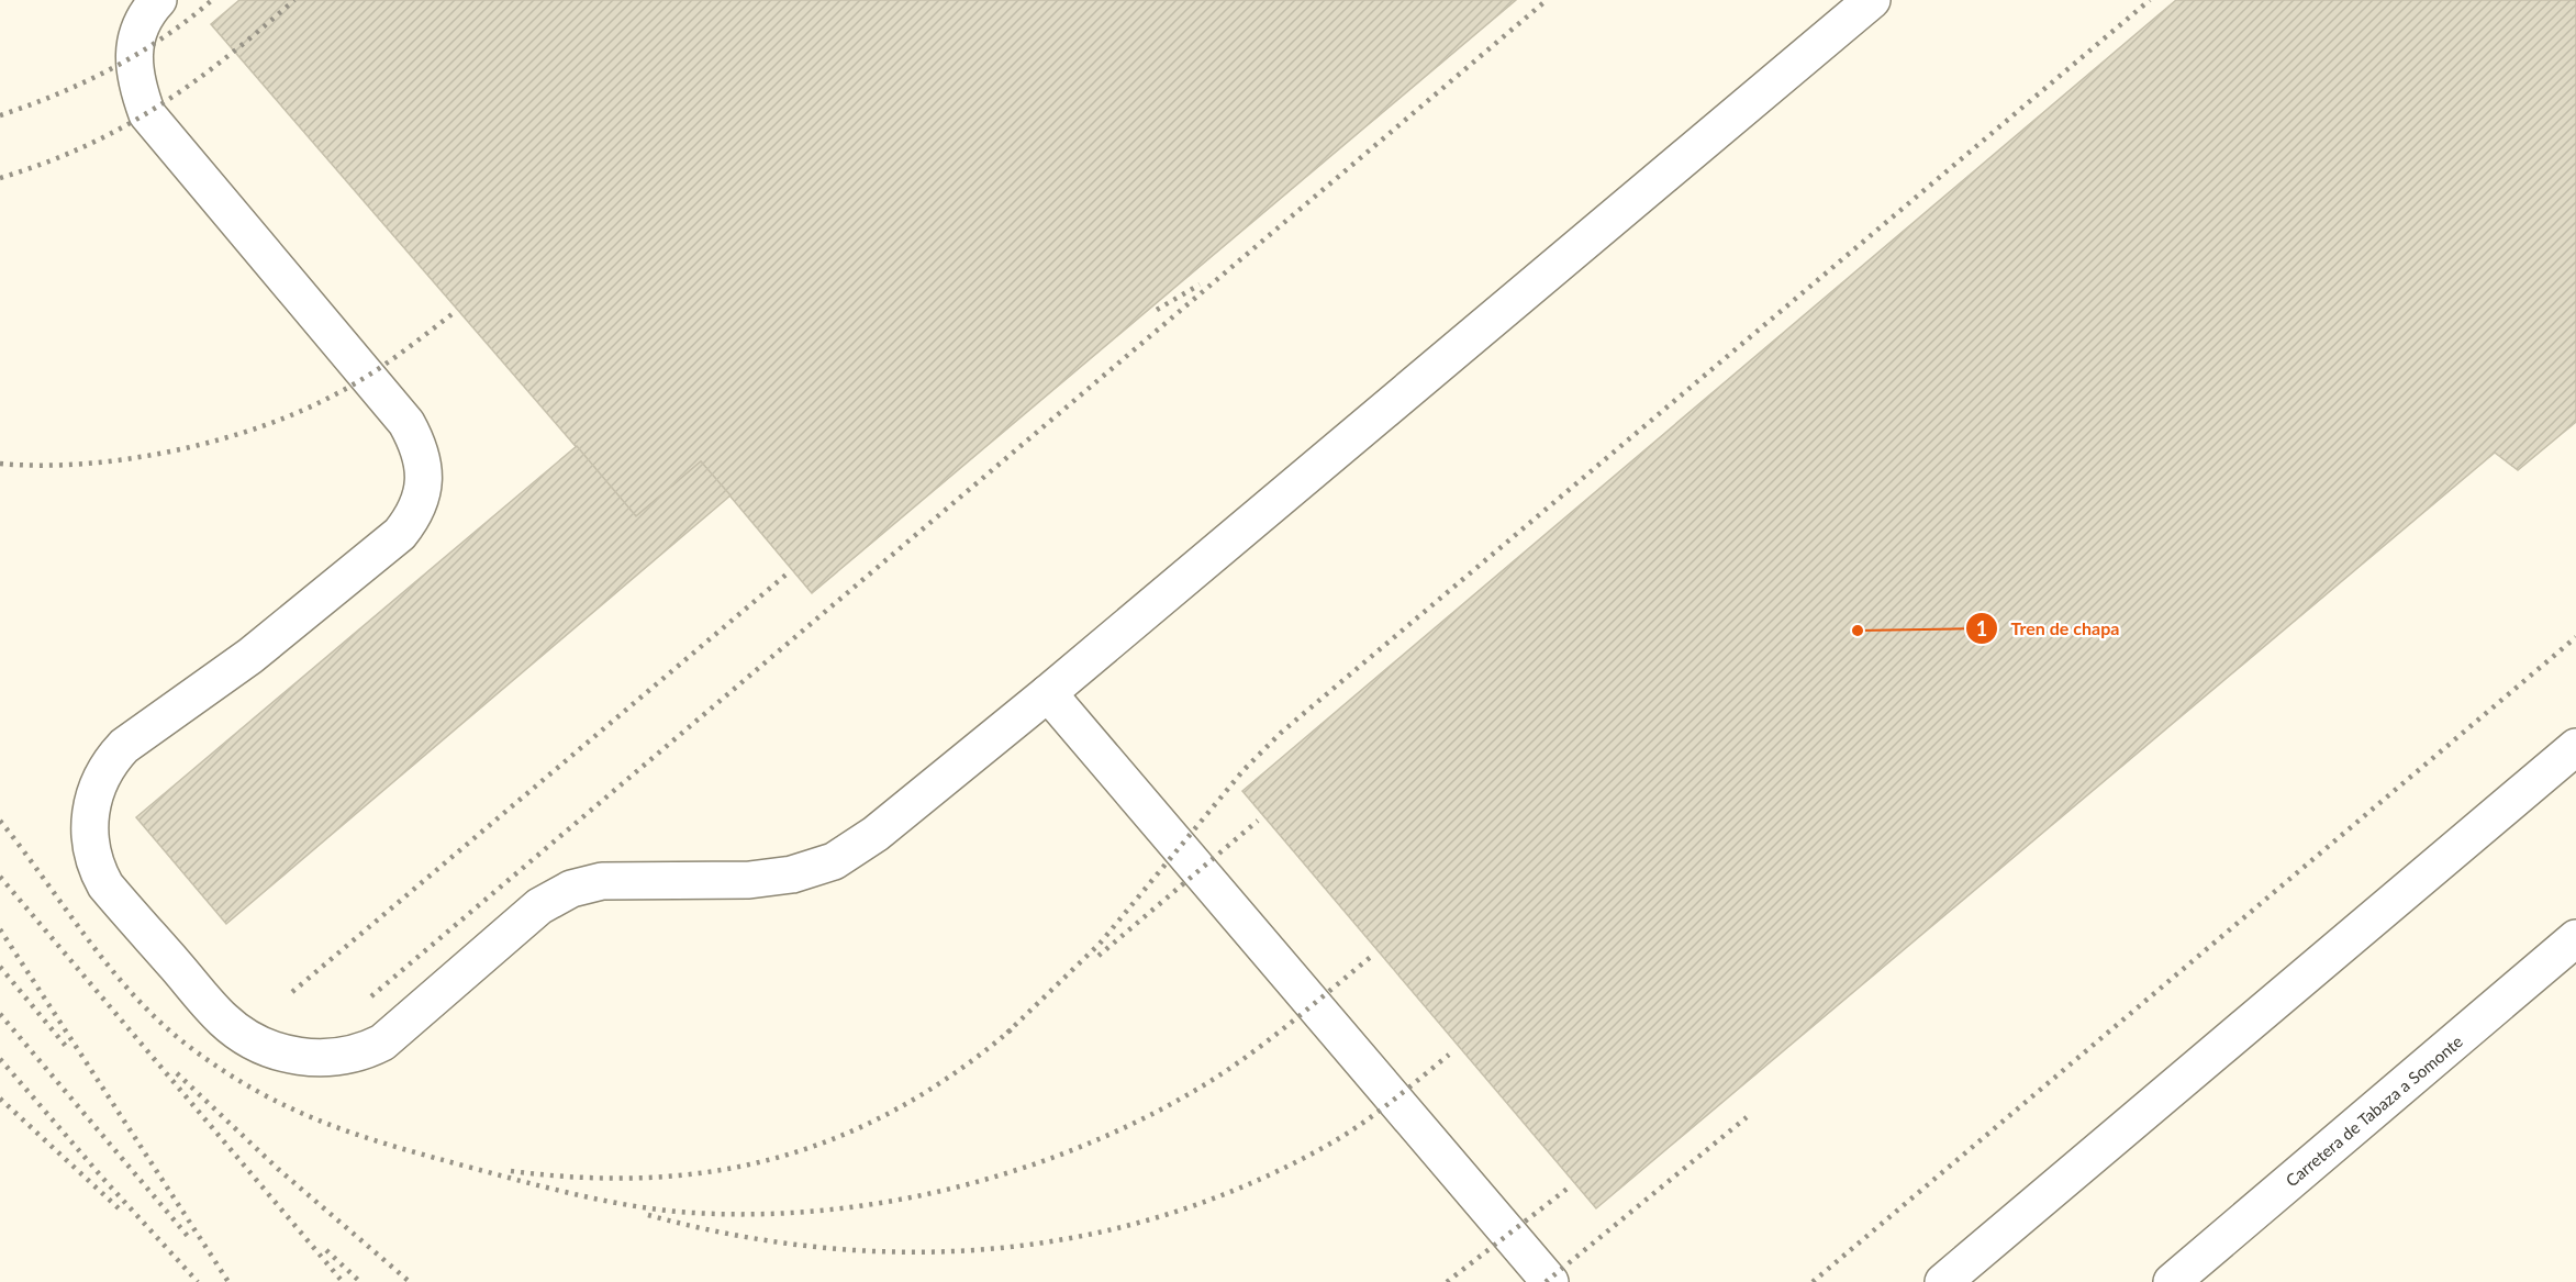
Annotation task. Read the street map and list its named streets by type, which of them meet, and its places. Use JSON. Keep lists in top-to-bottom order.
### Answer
{
  "streets": {
    "street": ["Carretera de Tabaza a Somonte"]
  },
  "places": ["Tren de chapa"]
}
